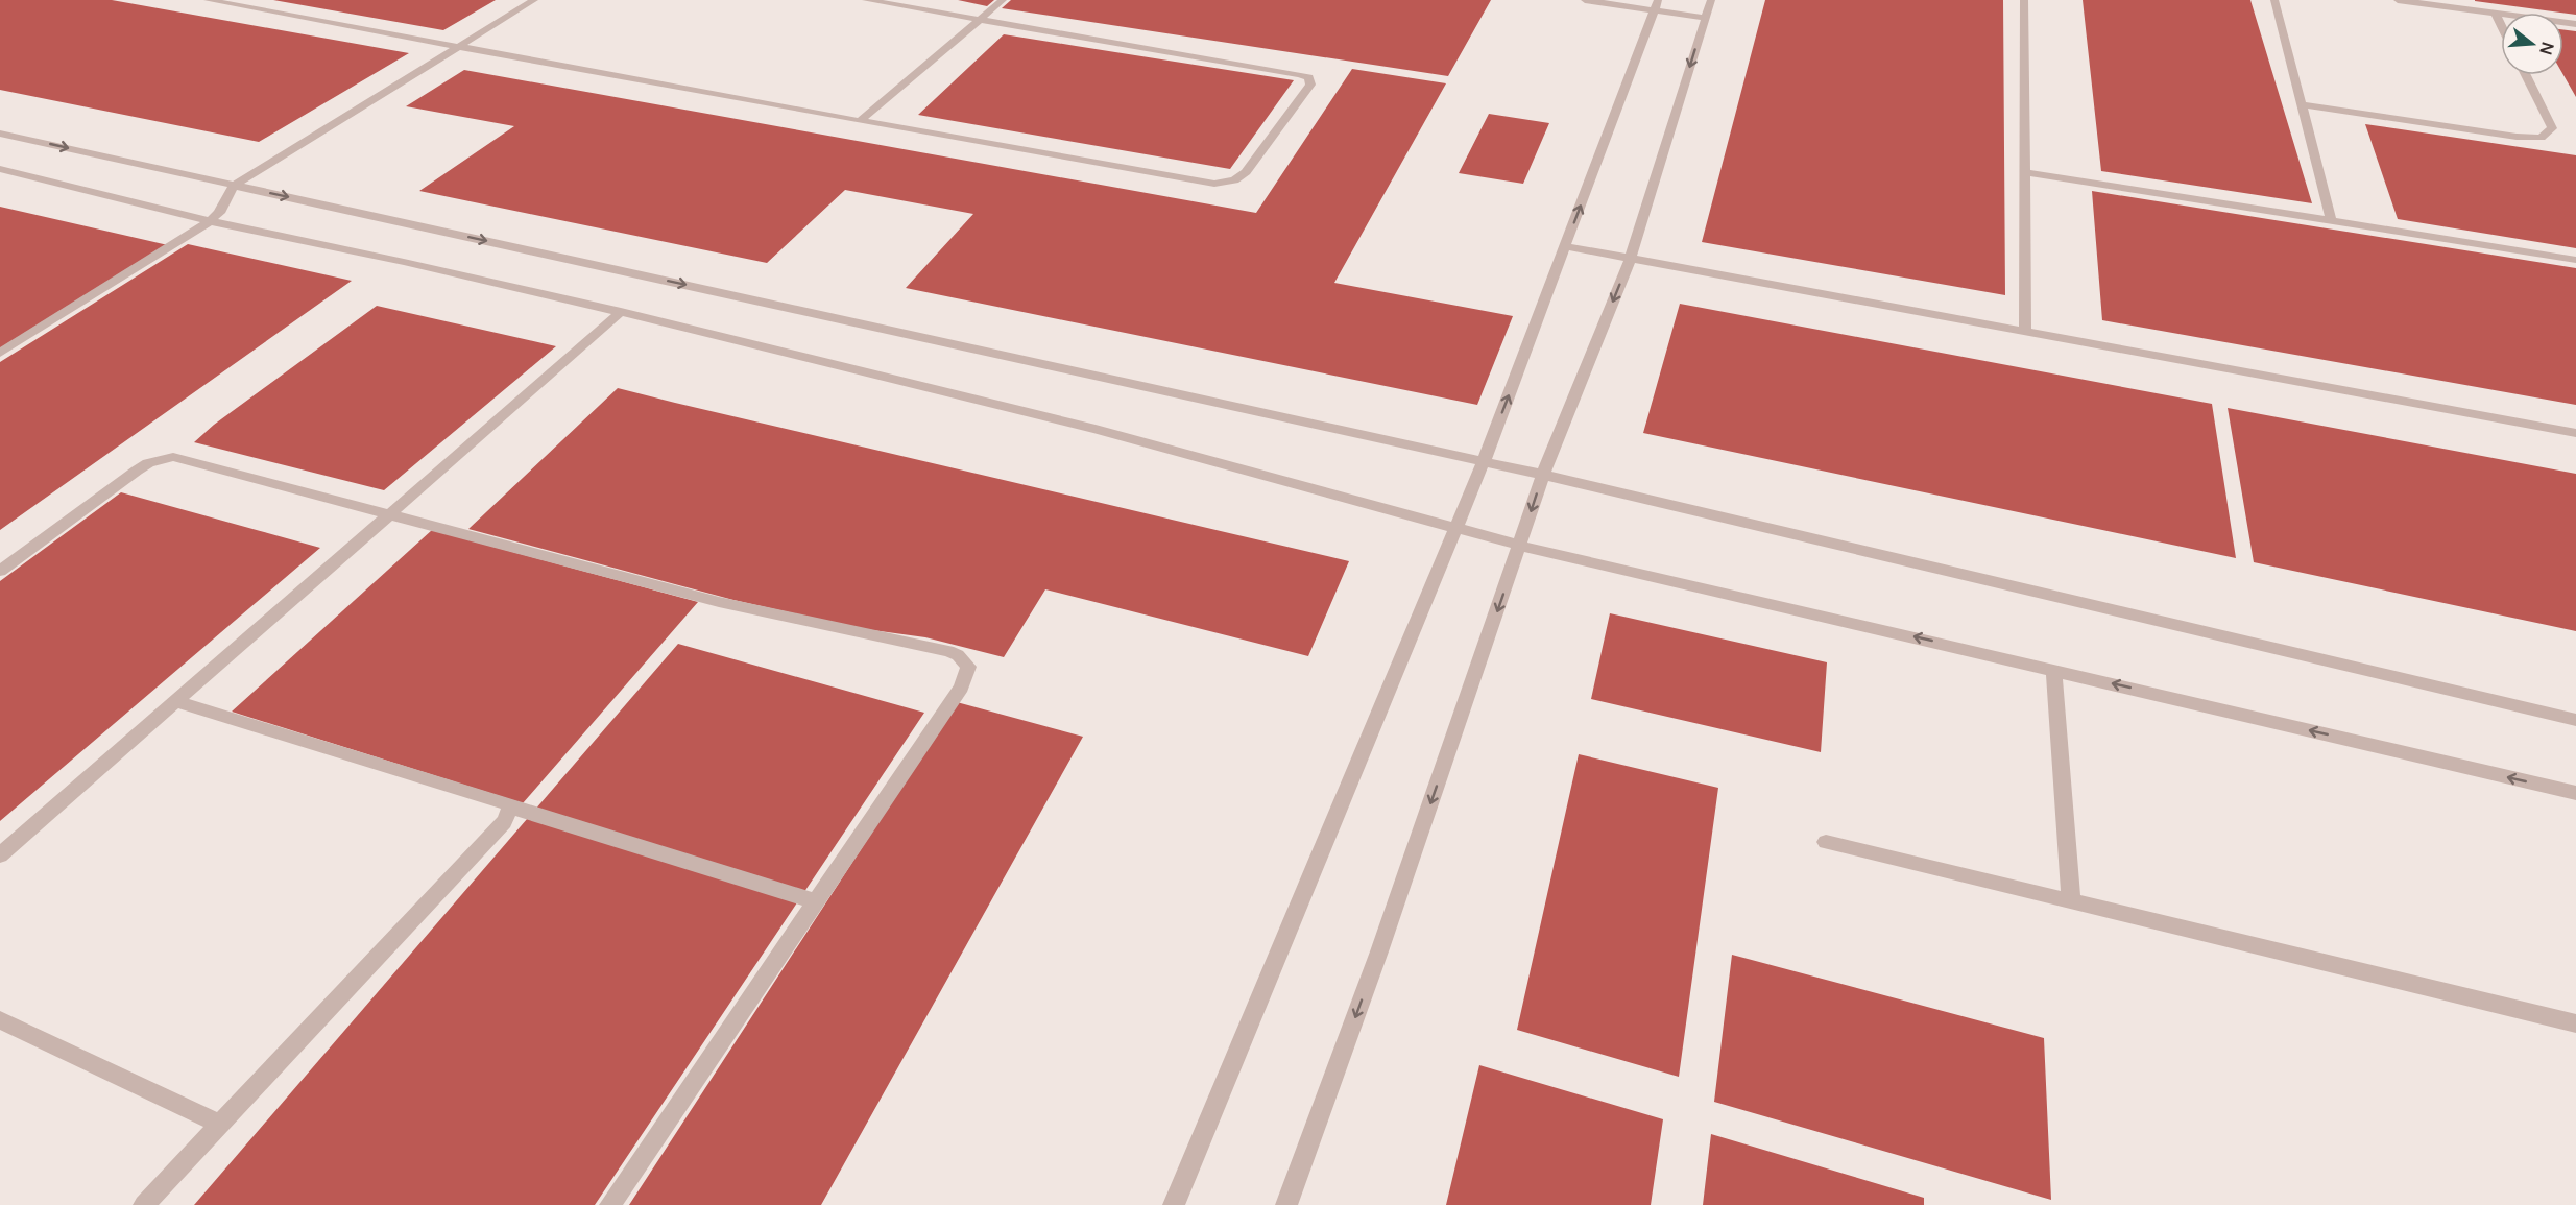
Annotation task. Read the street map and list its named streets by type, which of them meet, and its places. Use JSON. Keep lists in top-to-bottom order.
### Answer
{
  "north": "right"
}
